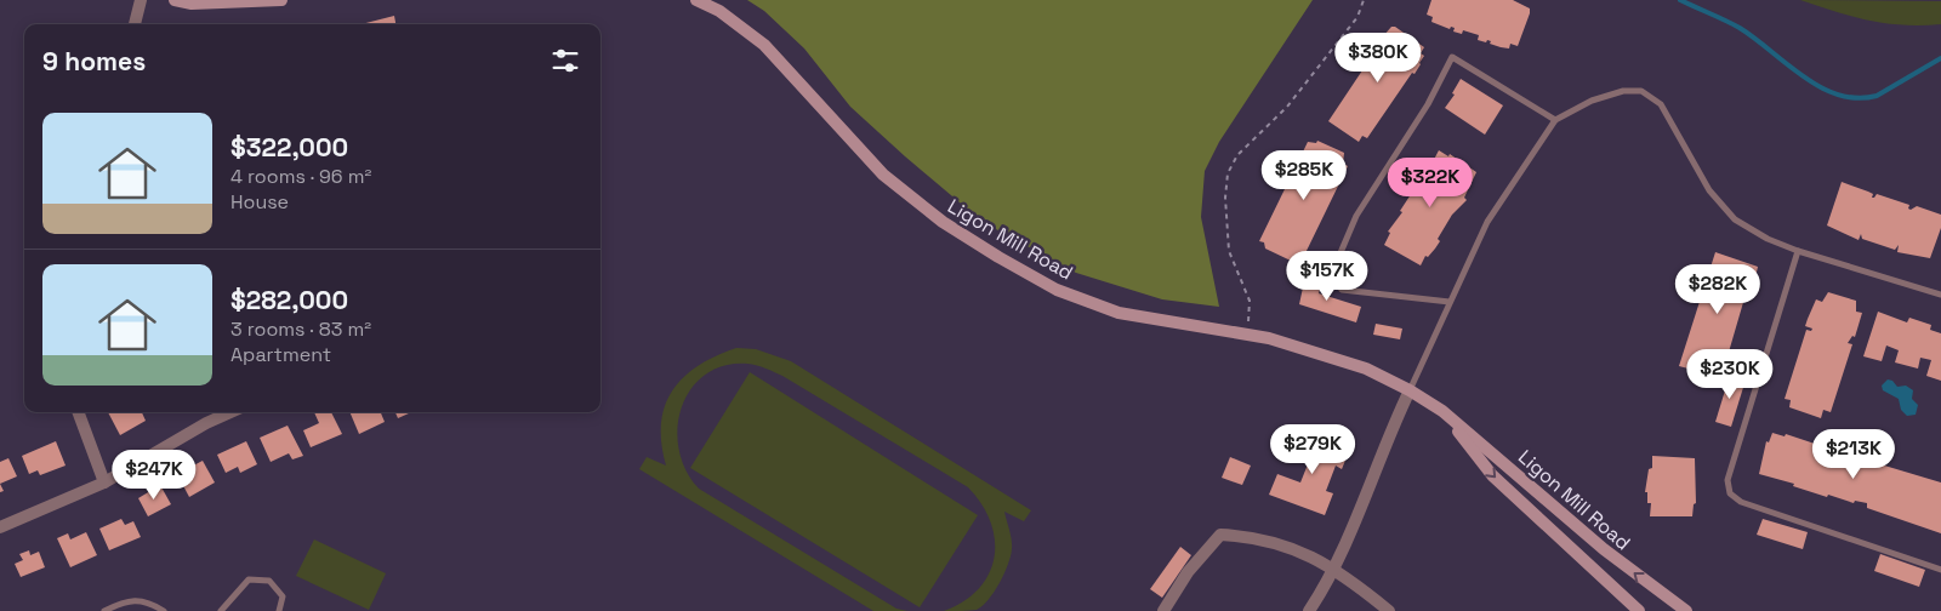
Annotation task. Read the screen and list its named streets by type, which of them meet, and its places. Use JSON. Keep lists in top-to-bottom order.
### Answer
{
  "streets": {
    "main road": ["Ligon Mill Road"]
  },
  "page": {
    "heading": "9 homes",
    "price": [
      "$380K",
      "$285K",
      "$322K",
      "$157K",
      "$282K",
      "$230K",
      "$279K",
      "$213K",
      "$247K"
    ],
    "list": [
      {
        "name": "$322,000",
        "note": "4 rooms · 96 m² · House"
      },
      {
        "name": "$282,000",
        "note": "3 rooms · 83 m² · Apartment"
      }
    ]
  }
}
